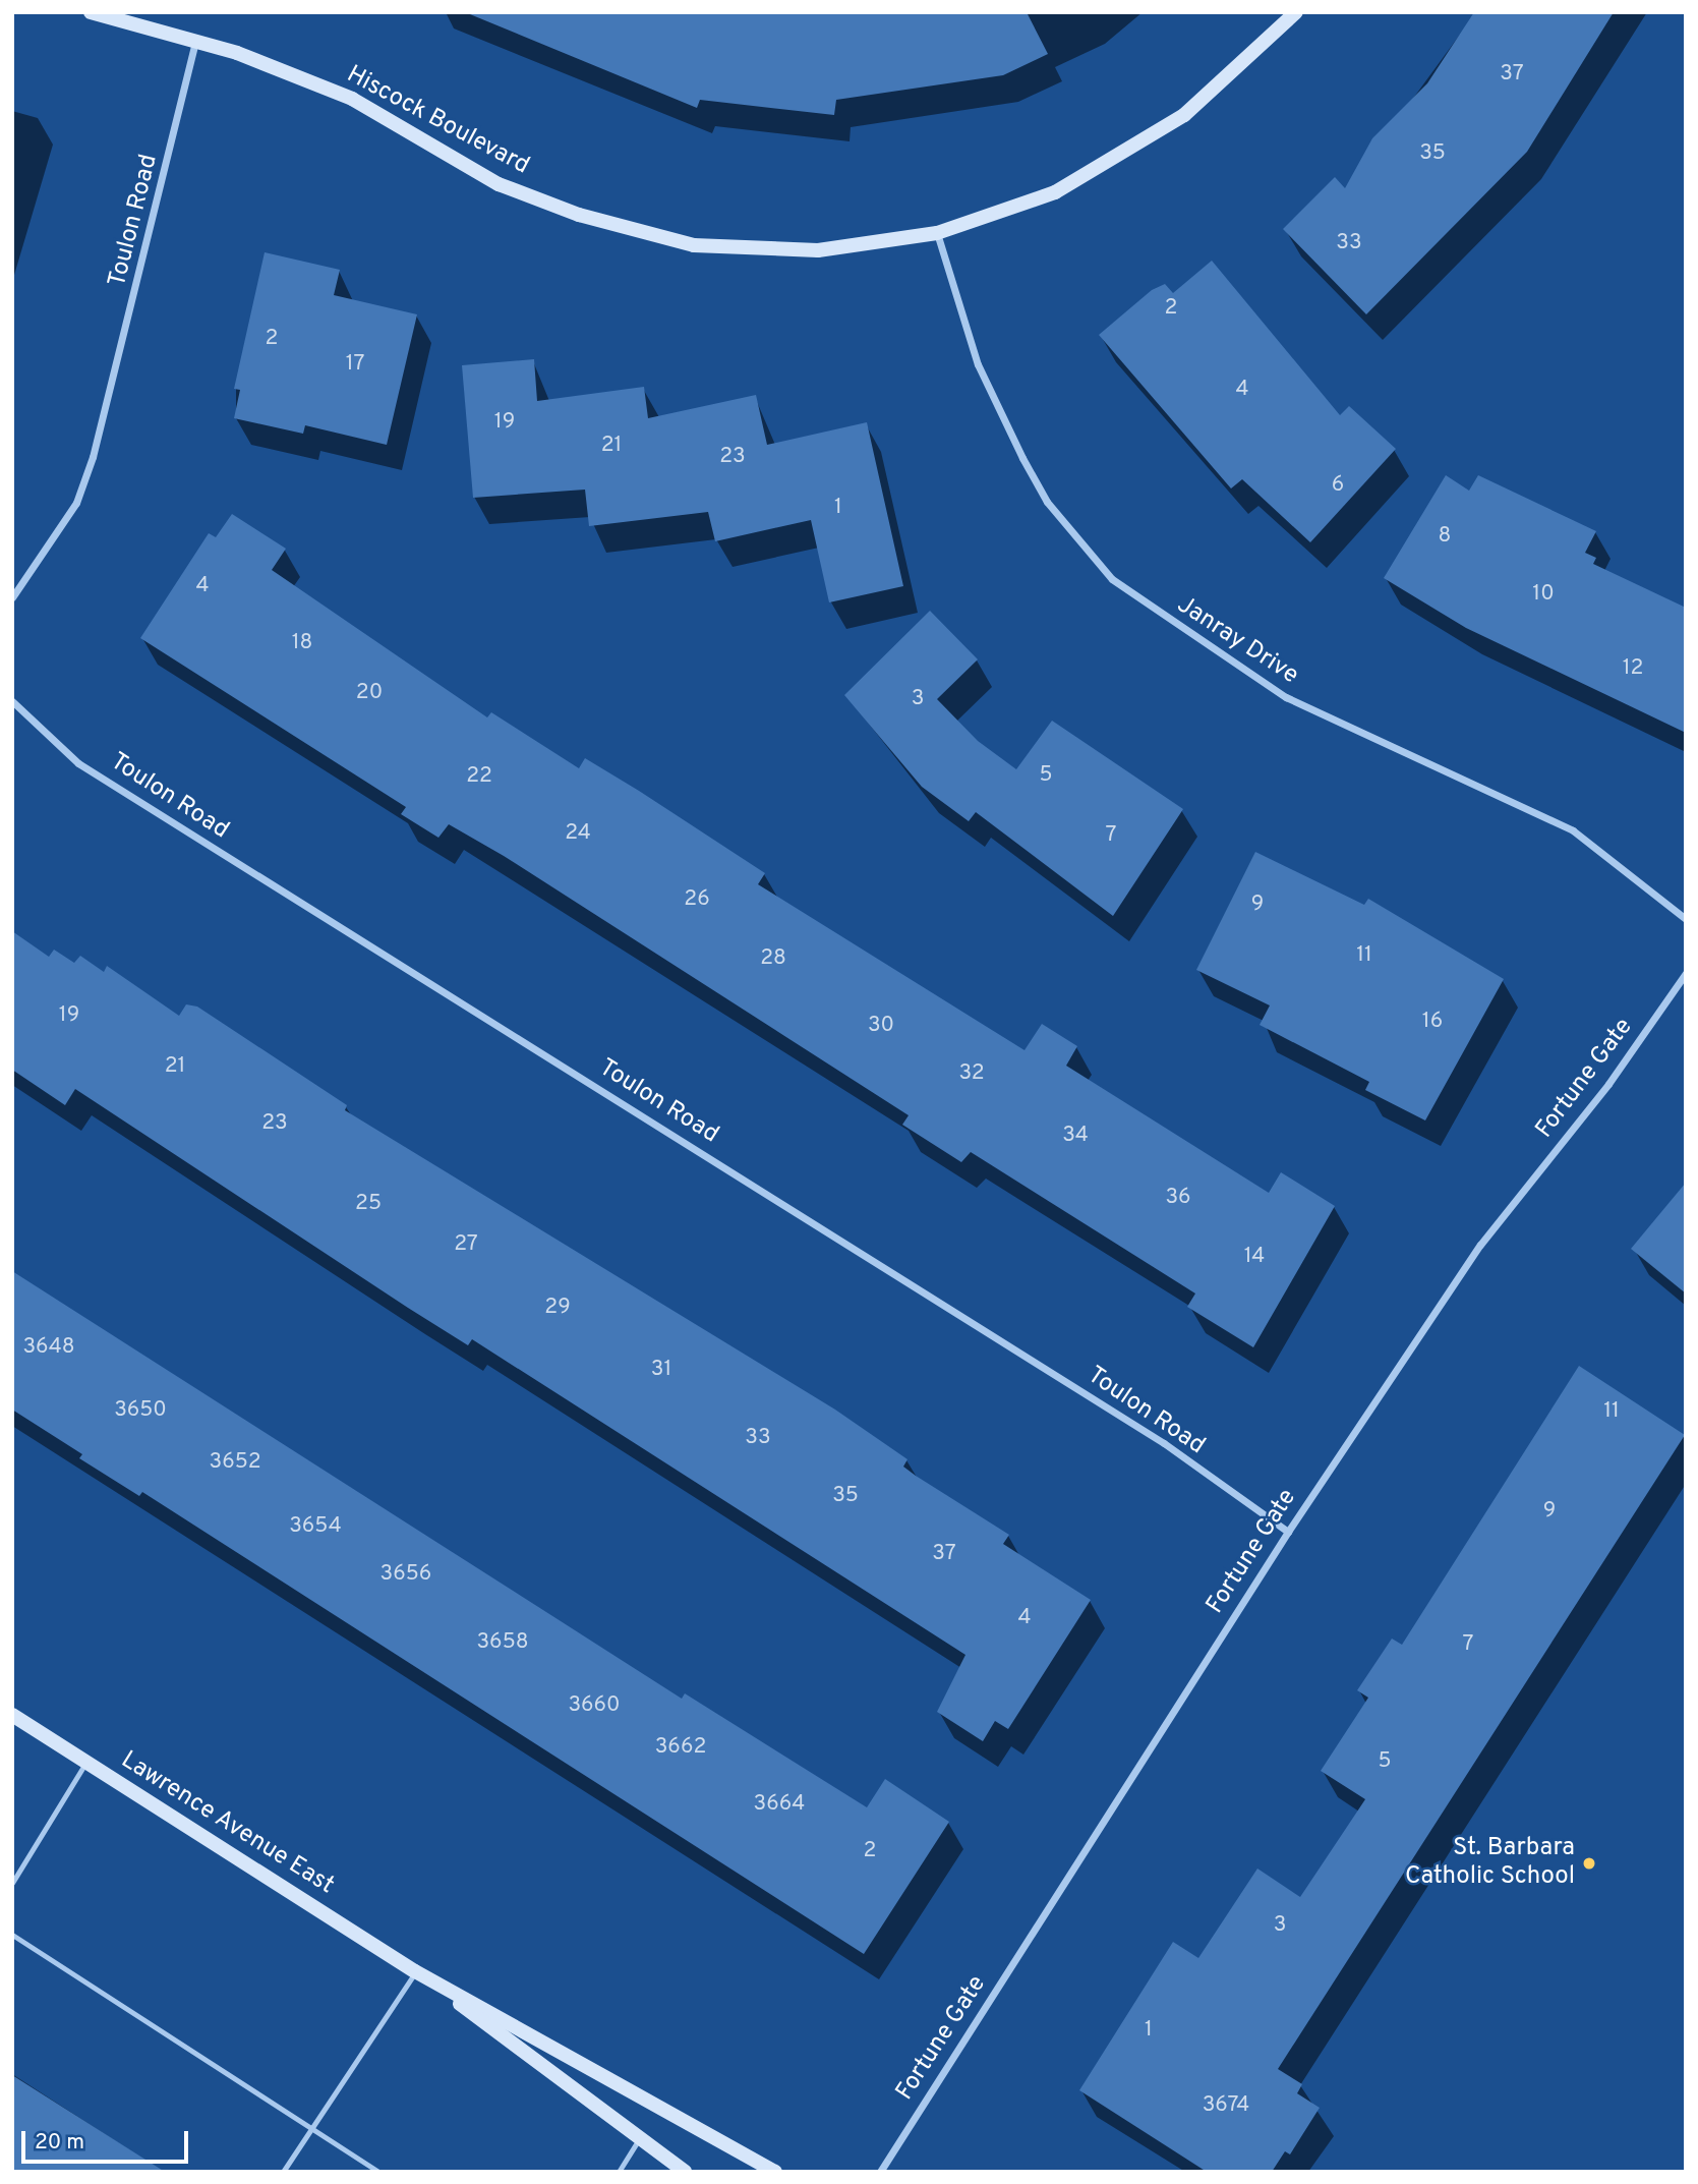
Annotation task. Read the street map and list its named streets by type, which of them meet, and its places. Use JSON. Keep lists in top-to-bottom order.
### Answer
{
  "streets": {
    "street": [
      "Hiscock Boulevard",
      "Toulon Road",
      "Janray Drive",
      "Fortune Gate",
      "Lawrence Avenue East"
    ]
  },
  "crossings": [
    ["Hiscock Boulevard", "Toulon Road"],
    ["Hiscock Boulevard", "Janray Drive"],
    ["Toulon Road", "Fortune Gate"]
  ],
  "places": ["St. Barbara Catholic School"],
  "house_numbers": [
    "37",
    "35",
    "33",
    "2",
    "2",
    "17",
    "4",
    "19",
    "21",
    "23",
    "6",
    "1",
    "8",
    "4",
    "10",
    "18",
    "12",
    "20",
    "3",
    "5",
    "22",
    "24",
    "7",
    "26",
    "9",
    "11",
    "28",
    "19",
    "16",
    "30",
    "21",
    "32",
    "23",
    "34",
    "36",
    "25",
    "27",
    "14",
    "29",
    "3648",
    "31",
    "3650",
    "11",
    "33",
    "3652",
    "35",
    "9",
    "3654",
    "37",
    "3656",
    "4",
    "3658",
    "7",
    "3660",
    "3662",
    "5",
    "3664",
    "2",
    "3",
    "1",
    "3674"
  ],
  "scale_bar": "20 m"
}
